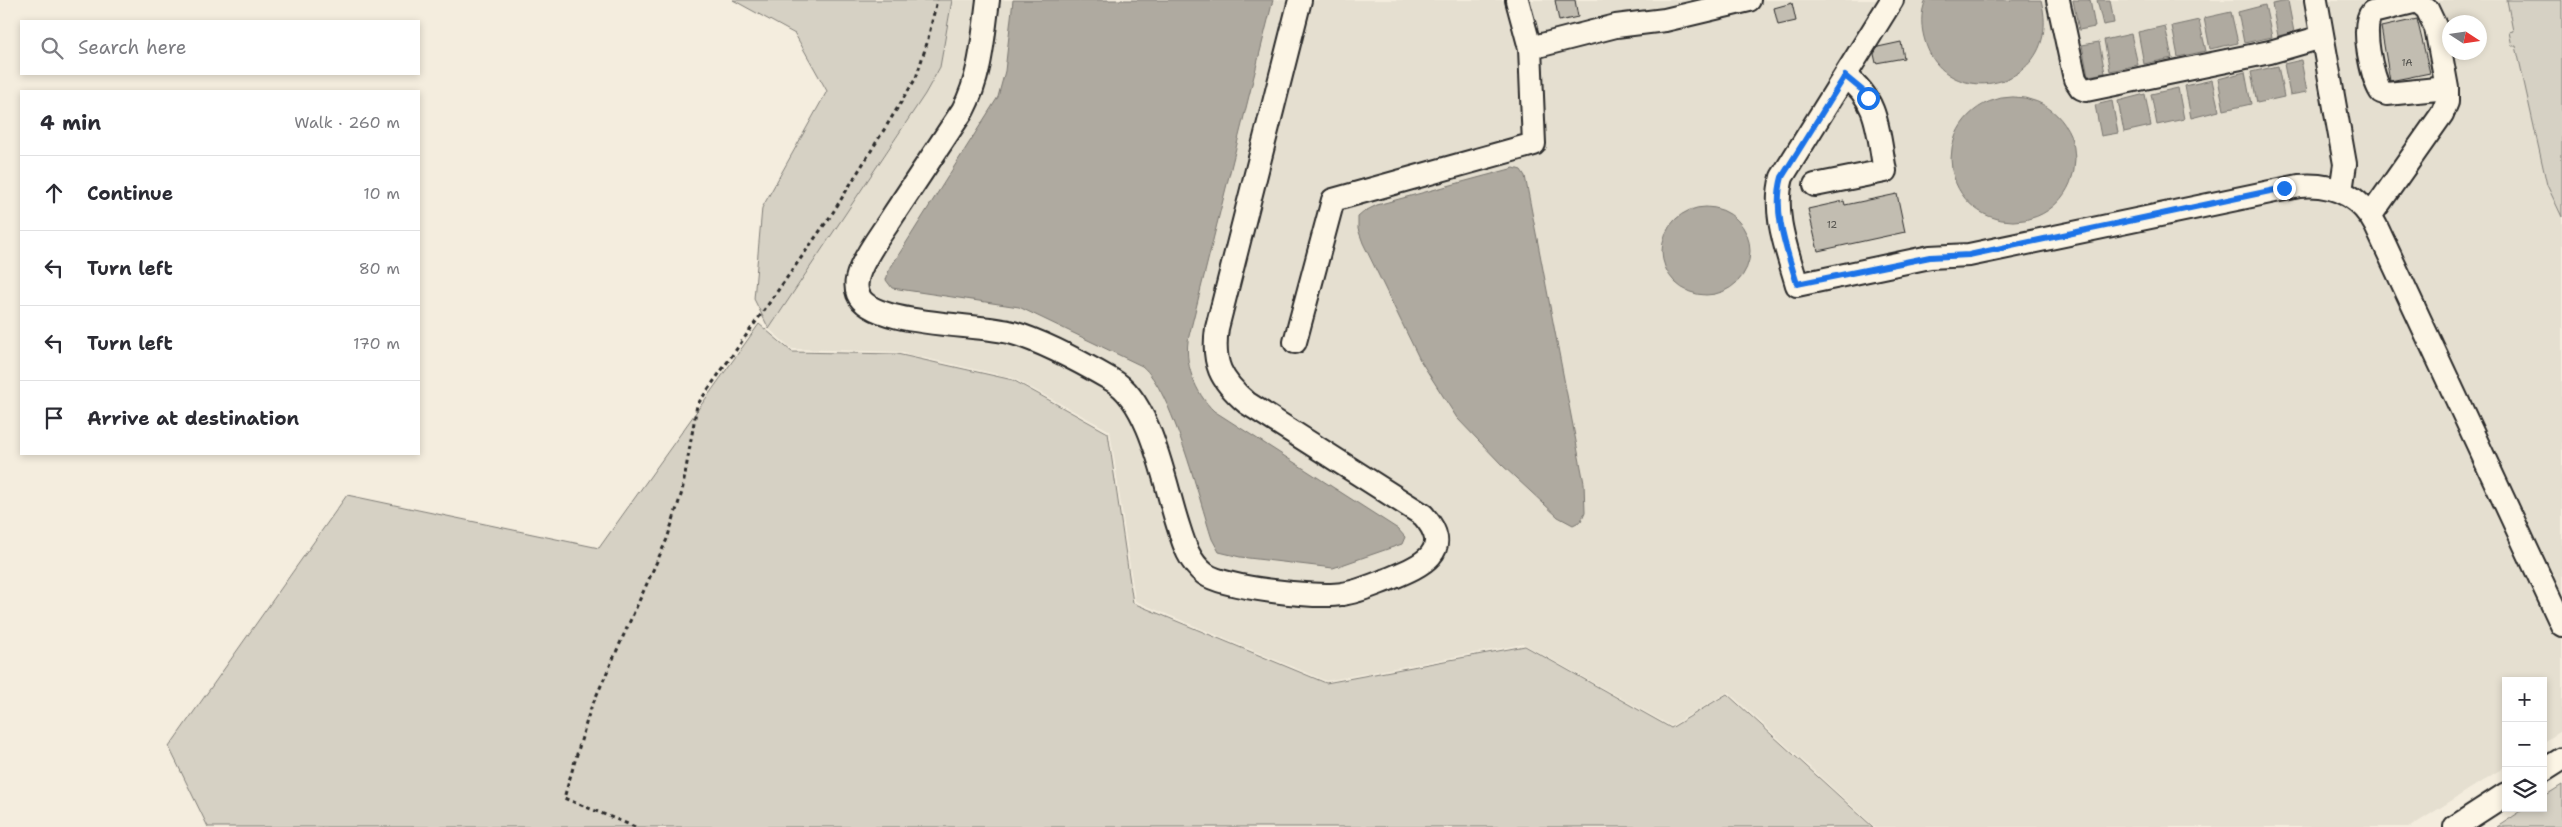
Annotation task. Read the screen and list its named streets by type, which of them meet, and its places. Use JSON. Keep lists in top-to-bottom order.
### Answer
{
  "house_numbers": ["1A", "12"],
  "north": "right",
  "page": {
    "search": "Search here",
    "heading": ["4 min", "Walk · 260 m"],
    "list": [
      ["Continue", "10 m"],
      ["Turn left", "80 m"],
      ["Turn left", "170 m"],
      "Arrive at destination"
    ],
    "map_buttons": ["+", "−"]
  }
}
